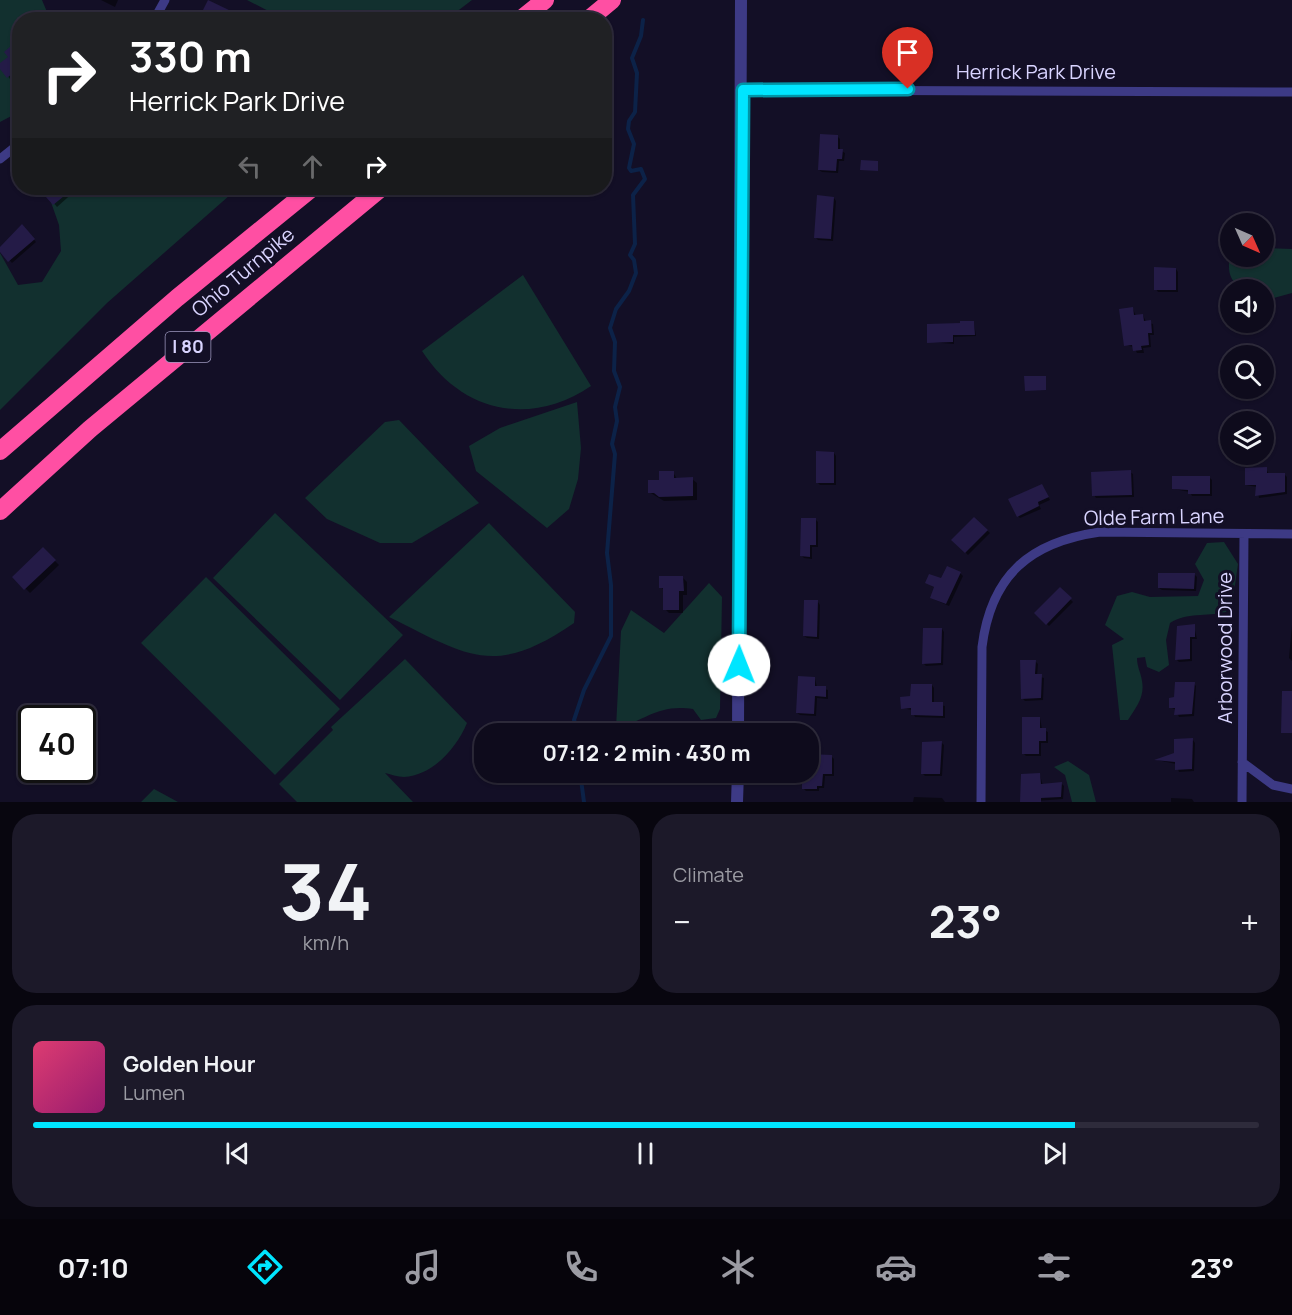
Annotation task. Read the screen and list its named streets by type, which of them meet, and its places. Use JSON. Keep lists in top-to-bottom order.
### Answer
{
  "streets": {
    "highway": ["Ohio Turnpike", "I 80"],
    "street": ["Herrick Park Drive", "Olde Farm Lane", "Arborwood Drive"]
  },
  "crossings": [
    ["Olde Farm Lane", "Arborwood Drive"]
  ],
  "north": "bottom right",
  "page": {
    "turn": ["330 m", "Herrick Park Drive"],
    "limit": "40",
    "trip": "07:12 · 2 min · 430 m",
    "tile": [
      ["34", "km/h"],
      "Climate"
    ],
    "heat": ["−", "23°", "+"],
    "song": ["Golden Hour", "Lumen"],
    "tabs": ["07:10", "23°"]
  }
}
